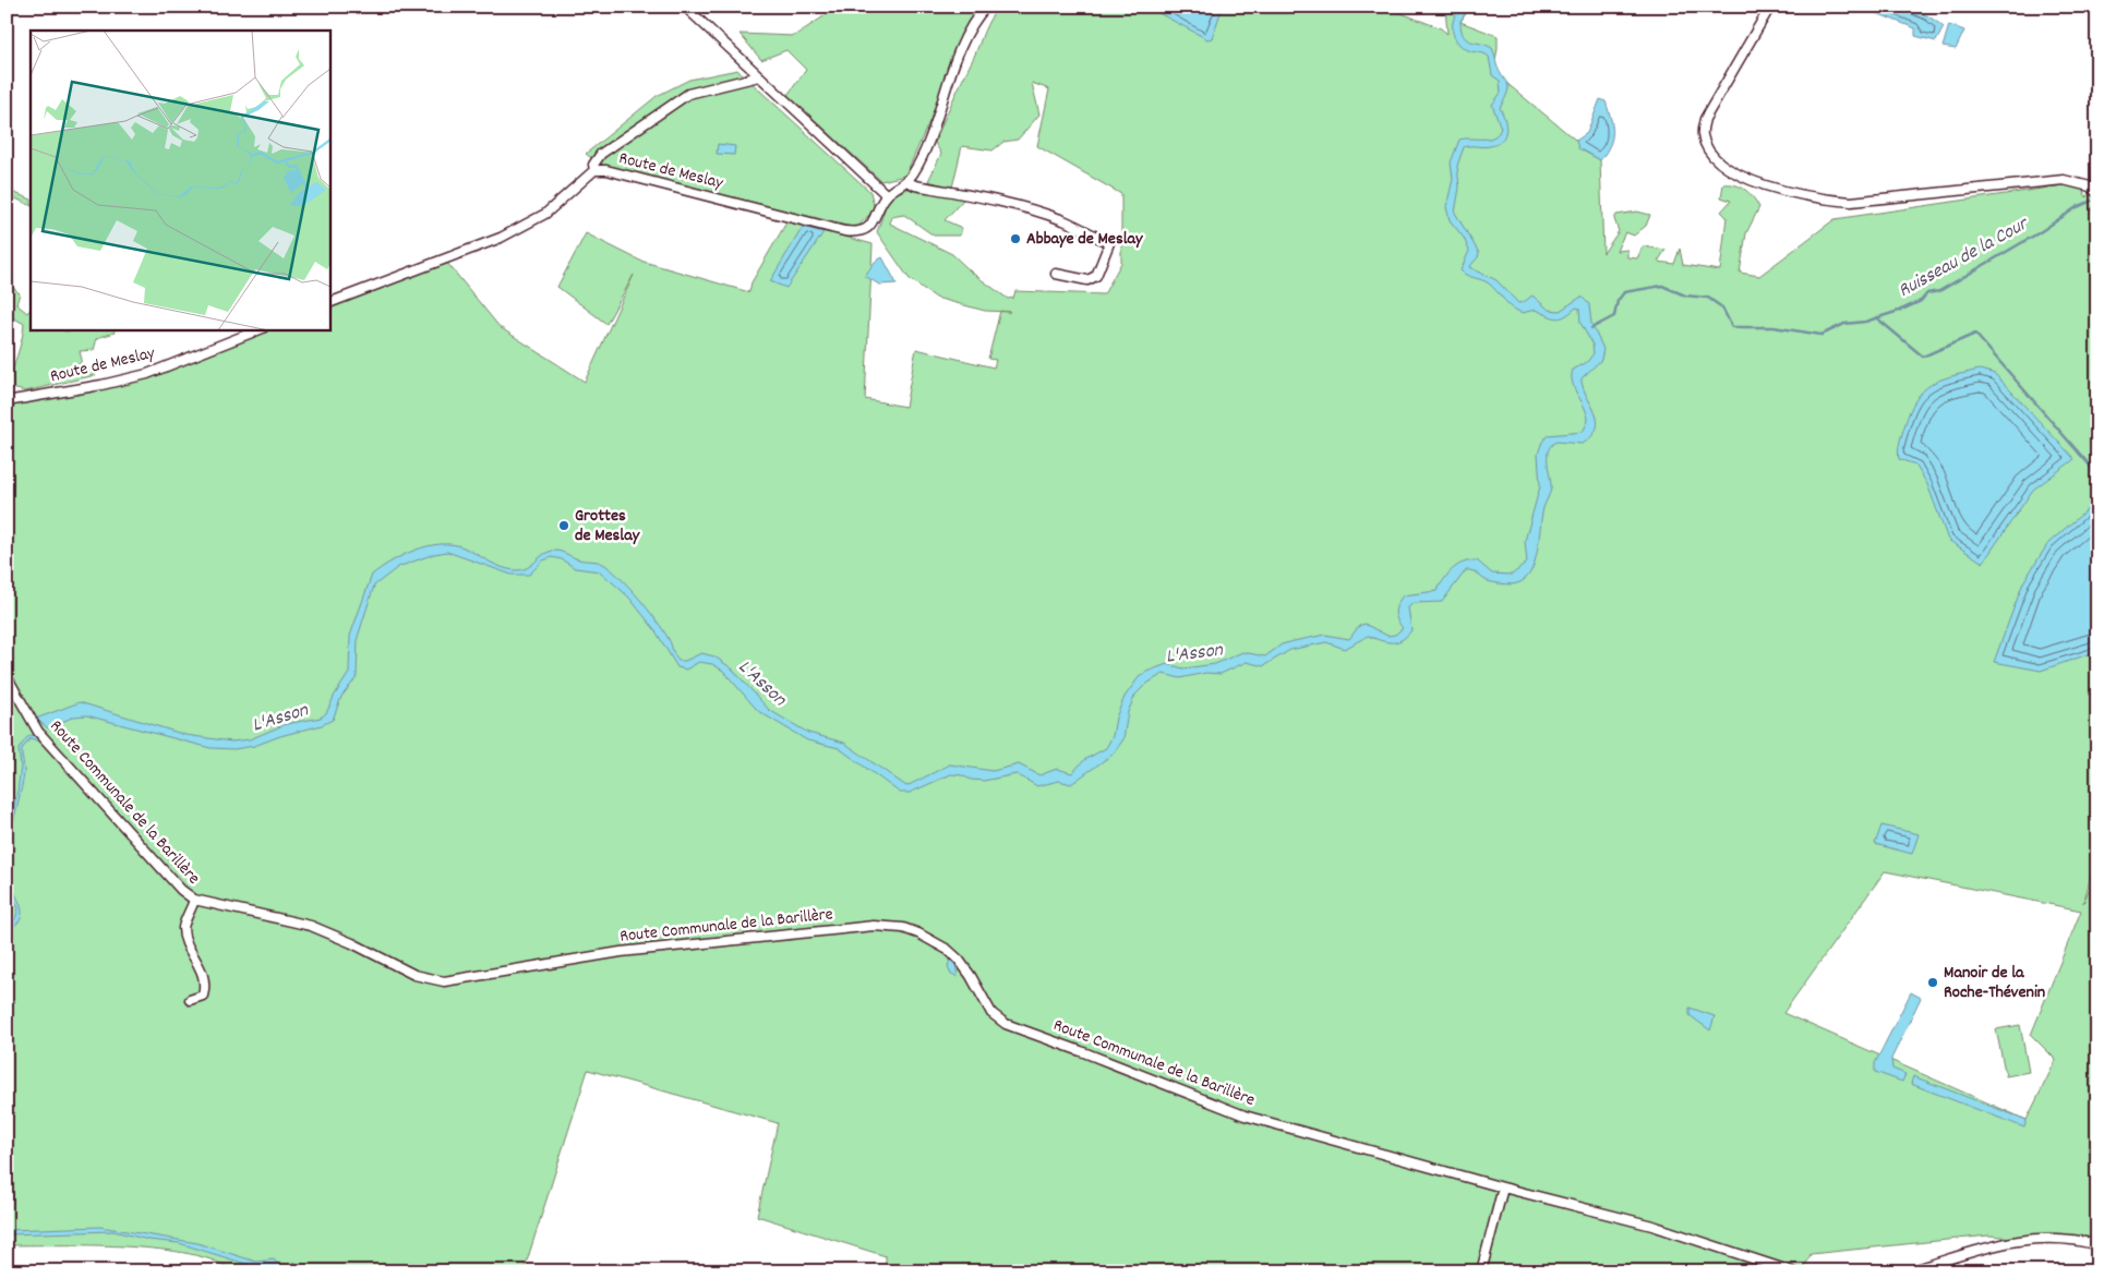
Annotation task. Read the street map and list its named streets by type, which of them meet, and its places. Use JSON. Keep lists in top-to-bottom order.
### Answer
{
  "streets": {
    "street": ["Route de Meslay", "Route Communale de la Barillère"]
  },
  "water": ["Ruisseau de la Cour", "L'Asson"],
  "places": ["Abbaye de Meslay", "Grottes de Meslay", "Manoir de la Roche-Thévenin"]
}
